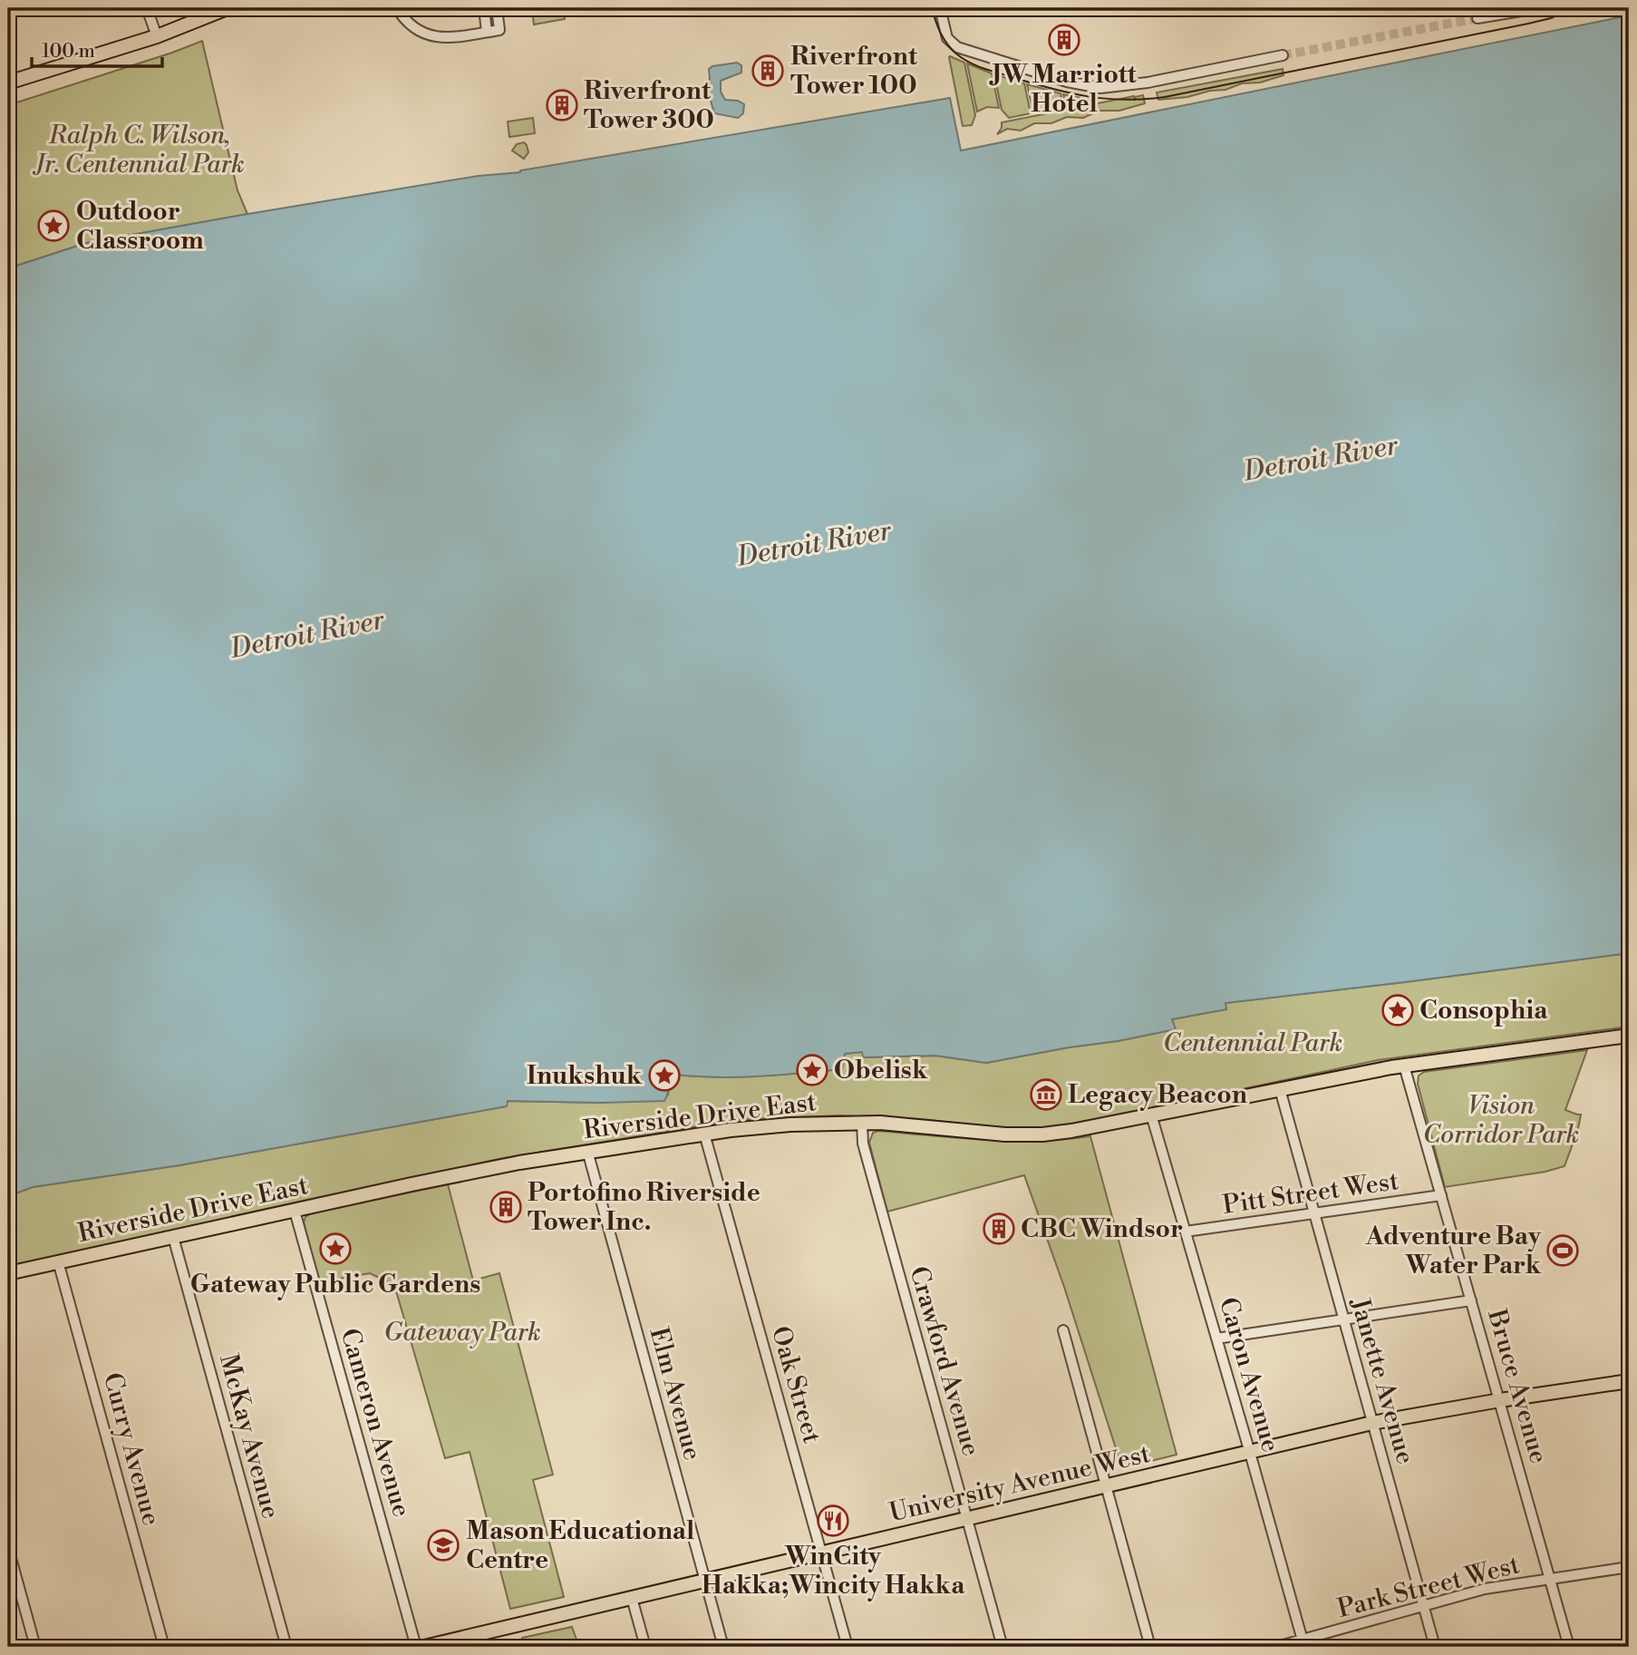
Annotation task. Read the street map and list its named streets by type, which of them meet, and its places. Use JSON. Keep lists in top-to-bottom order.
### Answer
{
  "streets": {
    "main road": ["Riverside Drive East", "University Avenue West"],
    "street": [
      "Pitt Street West",
      "Crawford Avenue",
      "Caron Avenue",
      "Janette Avenue",
      "Oak Street",
      "Bruce Avenue",
      "Elm Avenue",
      "Cameron Avenue",
      "McKay Avenue",
      "Curry Avenue",
      "Park Street West"
    ]
  },
  "crossings": [
    ["Riverside Drive East", "Crawford Avenue"],
    ["Riverside Drive East", "Caron Avenue"],
    ["Riverside Drive East", "Janette Avenue"],
    ["Riverside Drive East", "Oak Street"],
    ["Riverside Drive East", "Bruce Avenue"],
    ["Riverside Drive East", "Elm Avenue"],
    ["Riverside Drive East", "Cameron Avenue"],
    ["Riverside Drive East", "McKay Avenue"],
    ["Riverside Drive East", "Curry Avenue"],
    ["Pitt Street West", "Caron Avenue"],
    ["Pitt Street West", "Janette Avenue"],
    ["Pitt Street West", "Bruce Avenue"],
    ["Crawford Avenue", "University Avenue West"],
    ["Caron Avenue", "University Avenue West"],
    ["Caron Avenue", "Park Street West"],
    ["Janette Avenue", "University Avenue West"],
    ["Janette Avenue", "Park Street West"],
    ["Oak Street", "University Avenue West"],
    ["Bruce Avenue", "University Avenue West"],
    ["Bruce Avenue", "Park Street West"],
    ["Elm Avenue", "University Avenue West"]
  ],
  "water": ["Detroit River"],
  "parks": [
    "Ralph C. Wilson, Jr. Centennial Park",
    "Centennial Park",
    "Vision Corridor Park",
    "Gateway Park"
  ],
  "places": {
    "building": [
      "JW Marriott Hotel",
      "Riverfront Tower 100",
      "Riverfront Tower 300",
      "Portofino Riverside Tower Inc.",
      "CBC Windsor"
    ],
    "place": [
      "Outdoor Classroom",
      "Consophia",
      "Obelisk",
      "Inukshuk",
      "Gateway Public Gardens"
    ],
    "museum": ["Legacy Beacon"],
    "sports": ["Adventure Bay Water Park"],
    "restaurant": ["WinCity Hakka;Wincity Hakka"],
    "school or university": ["Mason Educational Centre"]
  },
  "scale_bar": "100 m"
}
